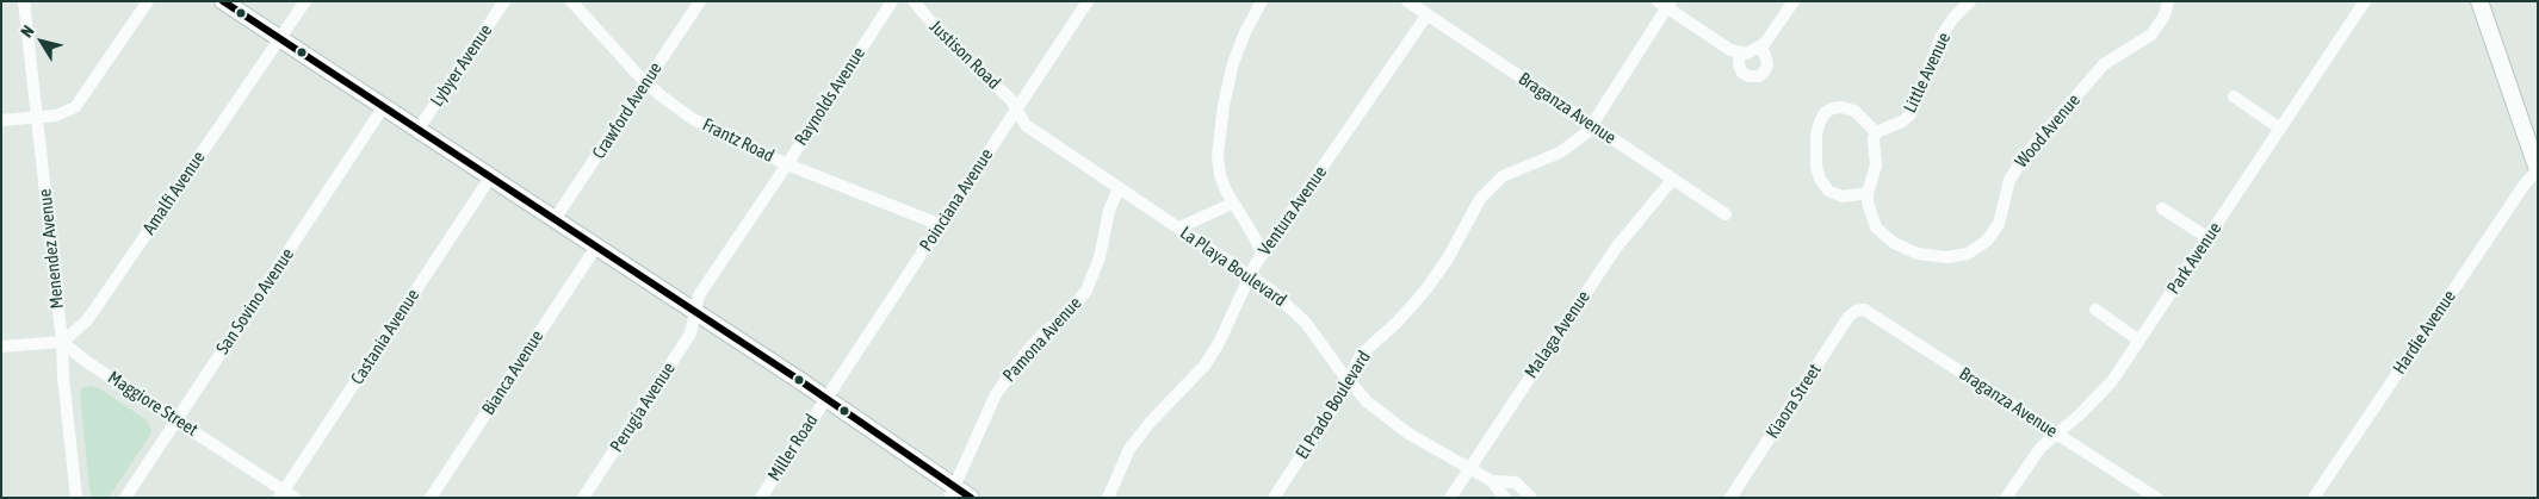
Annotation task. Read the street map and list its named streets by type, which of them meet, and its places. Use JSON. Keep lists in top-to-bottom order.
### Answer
{
  "streets": {
    "street": [
      "Justison Road",
      "Lybyer Avenue",
      "Little Avenue",
      "Raynolds Avenue",
      "Braganza Avenue",
      "Crawford Avenue",
      "Wood Avenue",
      "Frantz Road",
      "Amalfi Avenue",
      "Poinciana Avenue",
      "Ventura Avenue",
      "Menendez Avenue",
      "Park Avenue",
      "La Playa Boulevard",
      "San Sovino Avenue",
      "Hardie Avenue",
      "Malaga Avenue",
      "Castania Avenue",
      "Pamona Avenue",
      "Bianca Avenue",
      "Kiaora Street",
      "Maggiore Street",
      "El Prado Boulevard",
      "Perugia Avenue",
      "Miller Road"
    ]
  },
  "crossings": [
    ["Justison Road", "Poinciana Avenue"],
    ["Justison Road", "La Playa Boulevard"],
    ["Little Avenue", "Wood Avenue"],
    ["Raynolds Avenue", "Frantz Road"],
    ["Raynolds Avenue", "Perugia Avenue"],
    ["Braganza Avenue", "Ventura Avenue"],
    ["Braganza Avenue", "Park Avenue"],
    ["Braganza Avenue", "Malaga Avenue"],
    ["Braganza Avenue", "Kiaora Street"],
    ["Braganza Avenue", "El Prado Boulevard"],
    ["Crawford Avenue", "Frantz Road"],
    ["Frantz Road", "Poinciana Avenue"],
    ["Amalfi Avenue", "Menendez Avenue"],
    ["Amalfi Avenue", "Maggiore Street"],
    ["Poinciana Avenue", "La Playa Boulevard"],
    ["Poinciana Avenue", "Miller Road"],
    ["Ventura Avenue", "La Playa Boulevard"],
    ["Menendez Avenue", "Maggiore Street"],
    ["La Playa Boulevard", "Malaga Avenue"],
    ["La Playa Boulevard", "Pamona Avenue"],
    ["La Playa Boulevard", "El Prado Boulevard"],
    ["San Sovino Avenue", "Maggiore Street"],
    ["Castania Avenue", "Maggiore Street"]
  ],
  "north": "top left"
}
